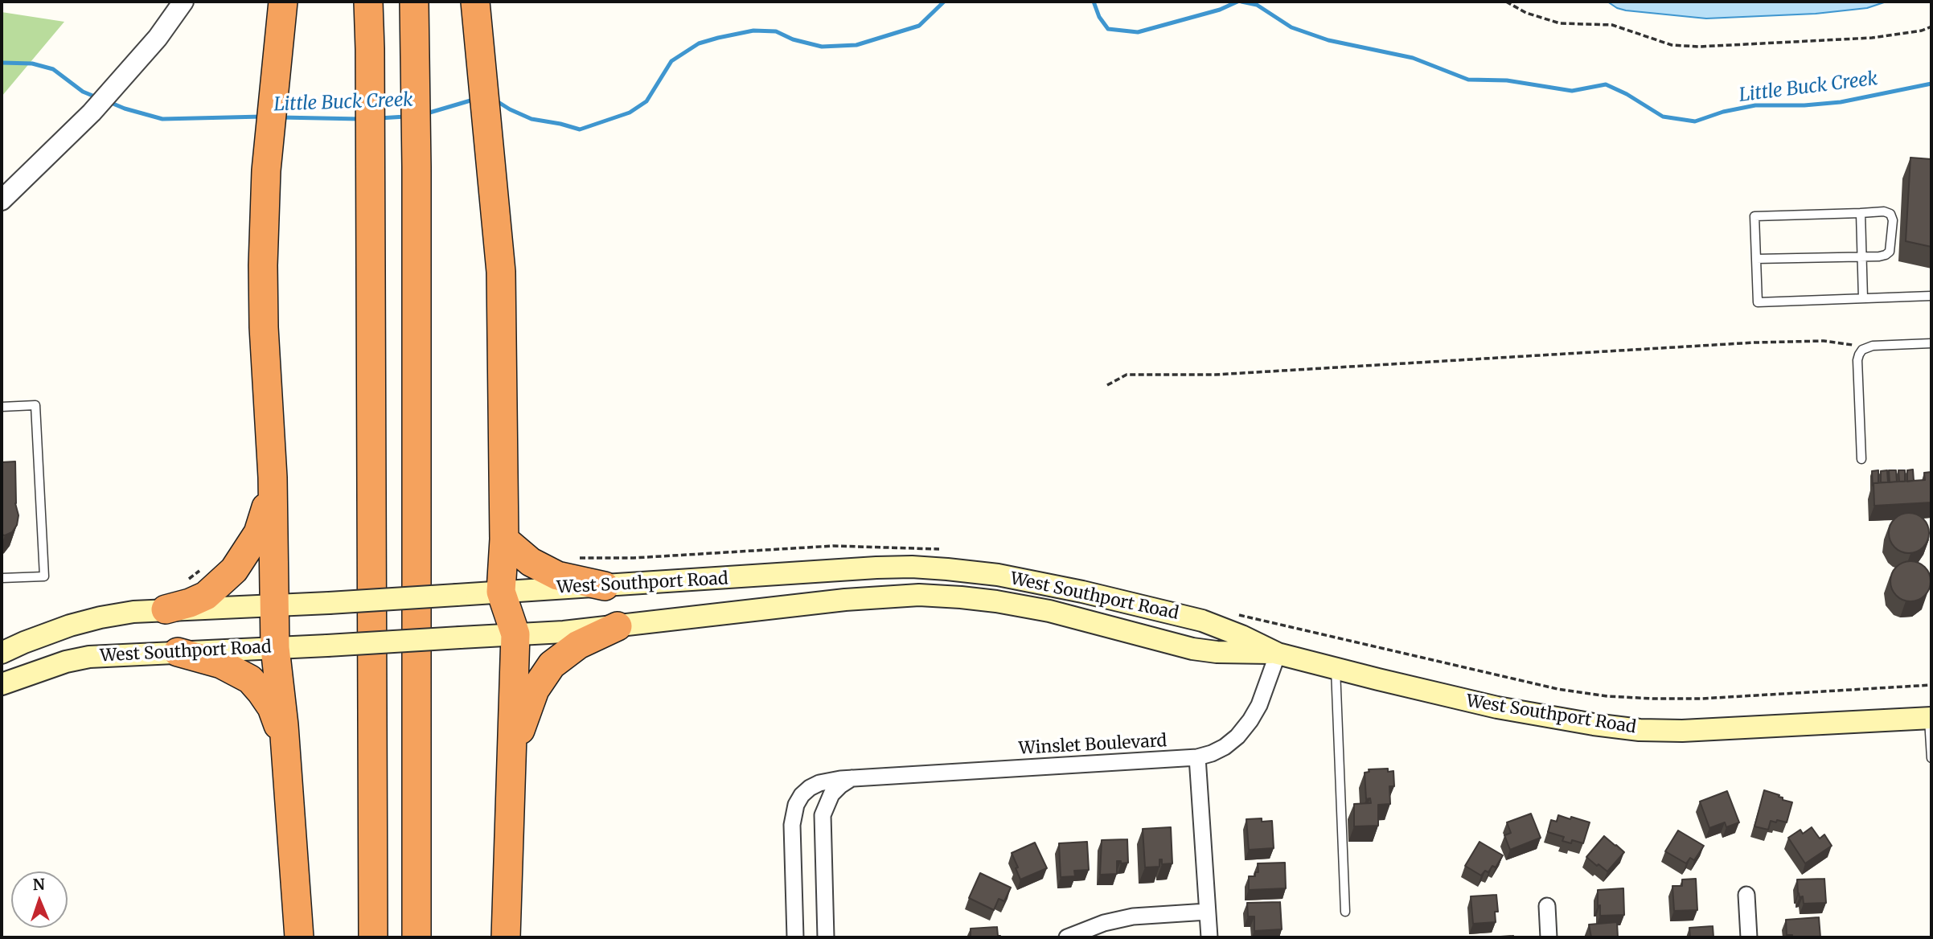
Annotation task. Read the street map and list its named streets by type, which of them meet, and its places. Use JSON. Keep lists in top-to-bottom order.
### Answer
{
  "streets": {
    "main road": ["West Southport Road"],
    "street": ["Winslet Boulevard"]
  },
  "crossings": [
    ["West Southport Road", "Winslet Boulevard"]
  ],
  "water": ["Little Buck Creek"],
  "north": "top"
}
